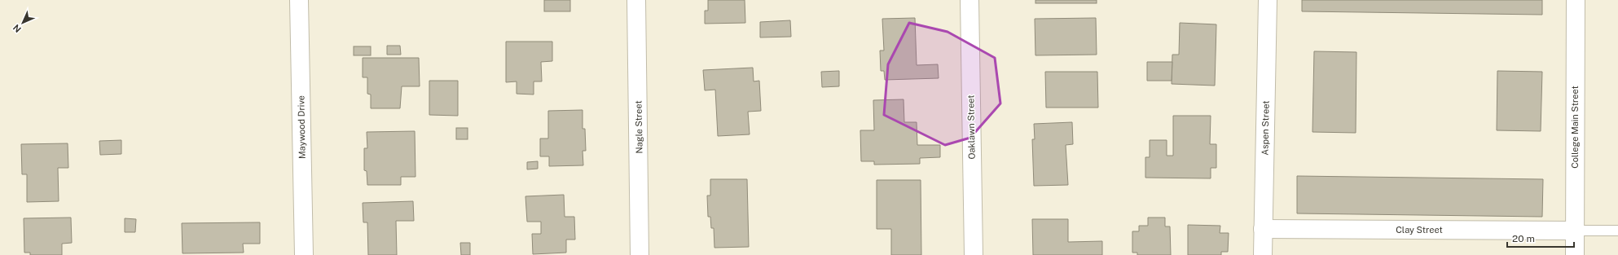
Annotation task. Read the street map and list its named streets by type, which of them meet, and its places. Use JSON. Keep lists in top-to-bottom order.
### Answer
{
  "streets": {
    "street": [
      "Maywood Drive",
      "Nagle Street",
      "Oaklawn Street",
      "College Main Street",
      "Aspen Street",
      "Clay Street"
    ]
  },
  "crossings": [
    ["College Main Street", "Clay Street"],
    ["Aspen Street", "Clay Street"]
  ],
  "scale_bar": "20 m",
  "north": "bottom left"
}
